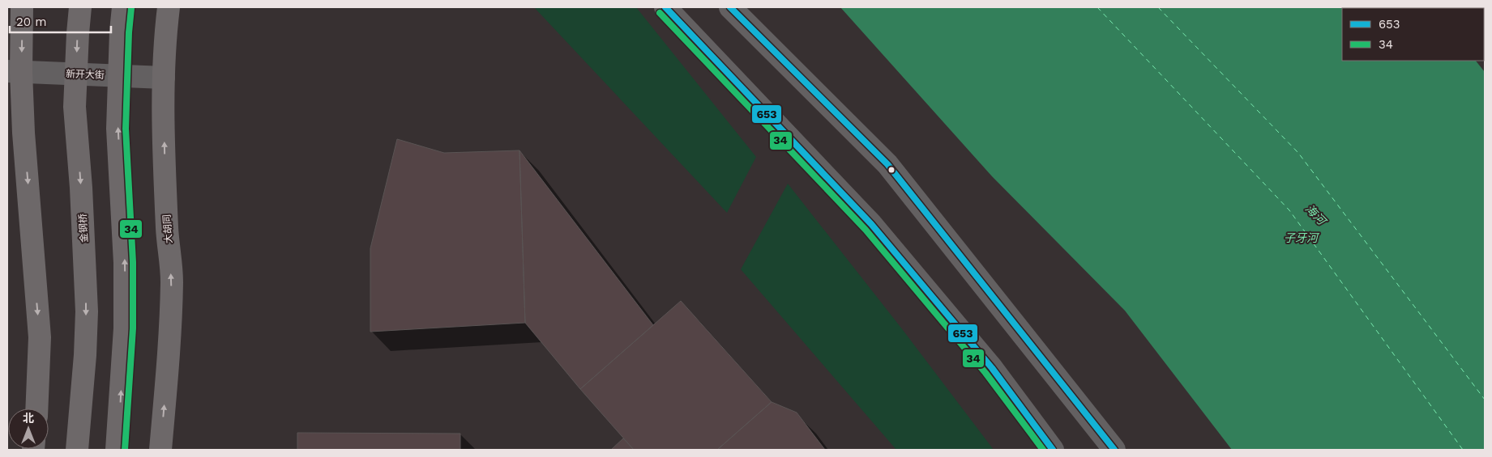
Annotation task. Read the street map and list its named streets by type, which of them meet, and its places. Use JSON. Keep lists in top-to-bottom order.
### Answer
{
  "streets": {
    "main road": ["金钢桥", "大胡同"],
    "street": ["新开大街"]
  },
  "crossings": [
    ["新开大街", "大胡同"]
  ],
  "water": ["海河", "子牙河"],
  "lines": ["transit line 653", "transit line 34"],
  "legend": ["653", "34"],
  "scale_bar": "20 m",
  "north": "top"
}
